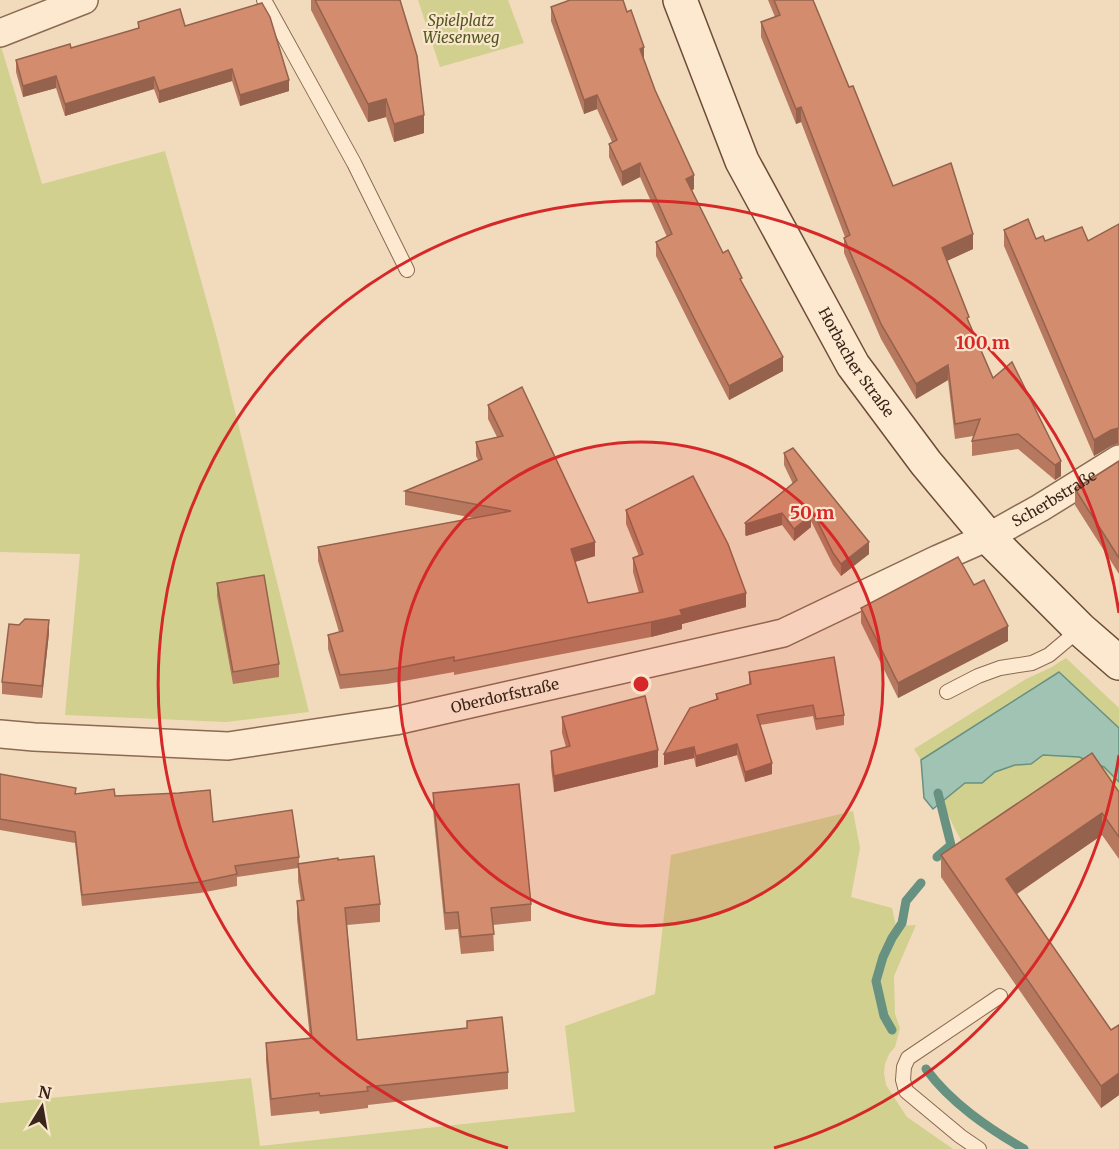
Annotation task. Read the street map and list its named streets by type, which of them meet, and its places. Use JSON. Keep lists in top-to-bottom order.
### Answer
{
  "streets": {
    "main road": ["Horbacher Straße"],
    "street": ["Scherbstraße", "Oberdorfstraße"]
  },
  "crossings": [
    ["Horbacher Straße", "Scherbstraße"],
    ["Horbacher Straße", "Oberdorfstraße"],
    ["Scherbstraße", "Oberdorfstraße"]
  ],
  "parks": ["Spielplatz Wiesenweg"],
  "north": "top",
  "rings": ["100 m", "50 m"]
}
